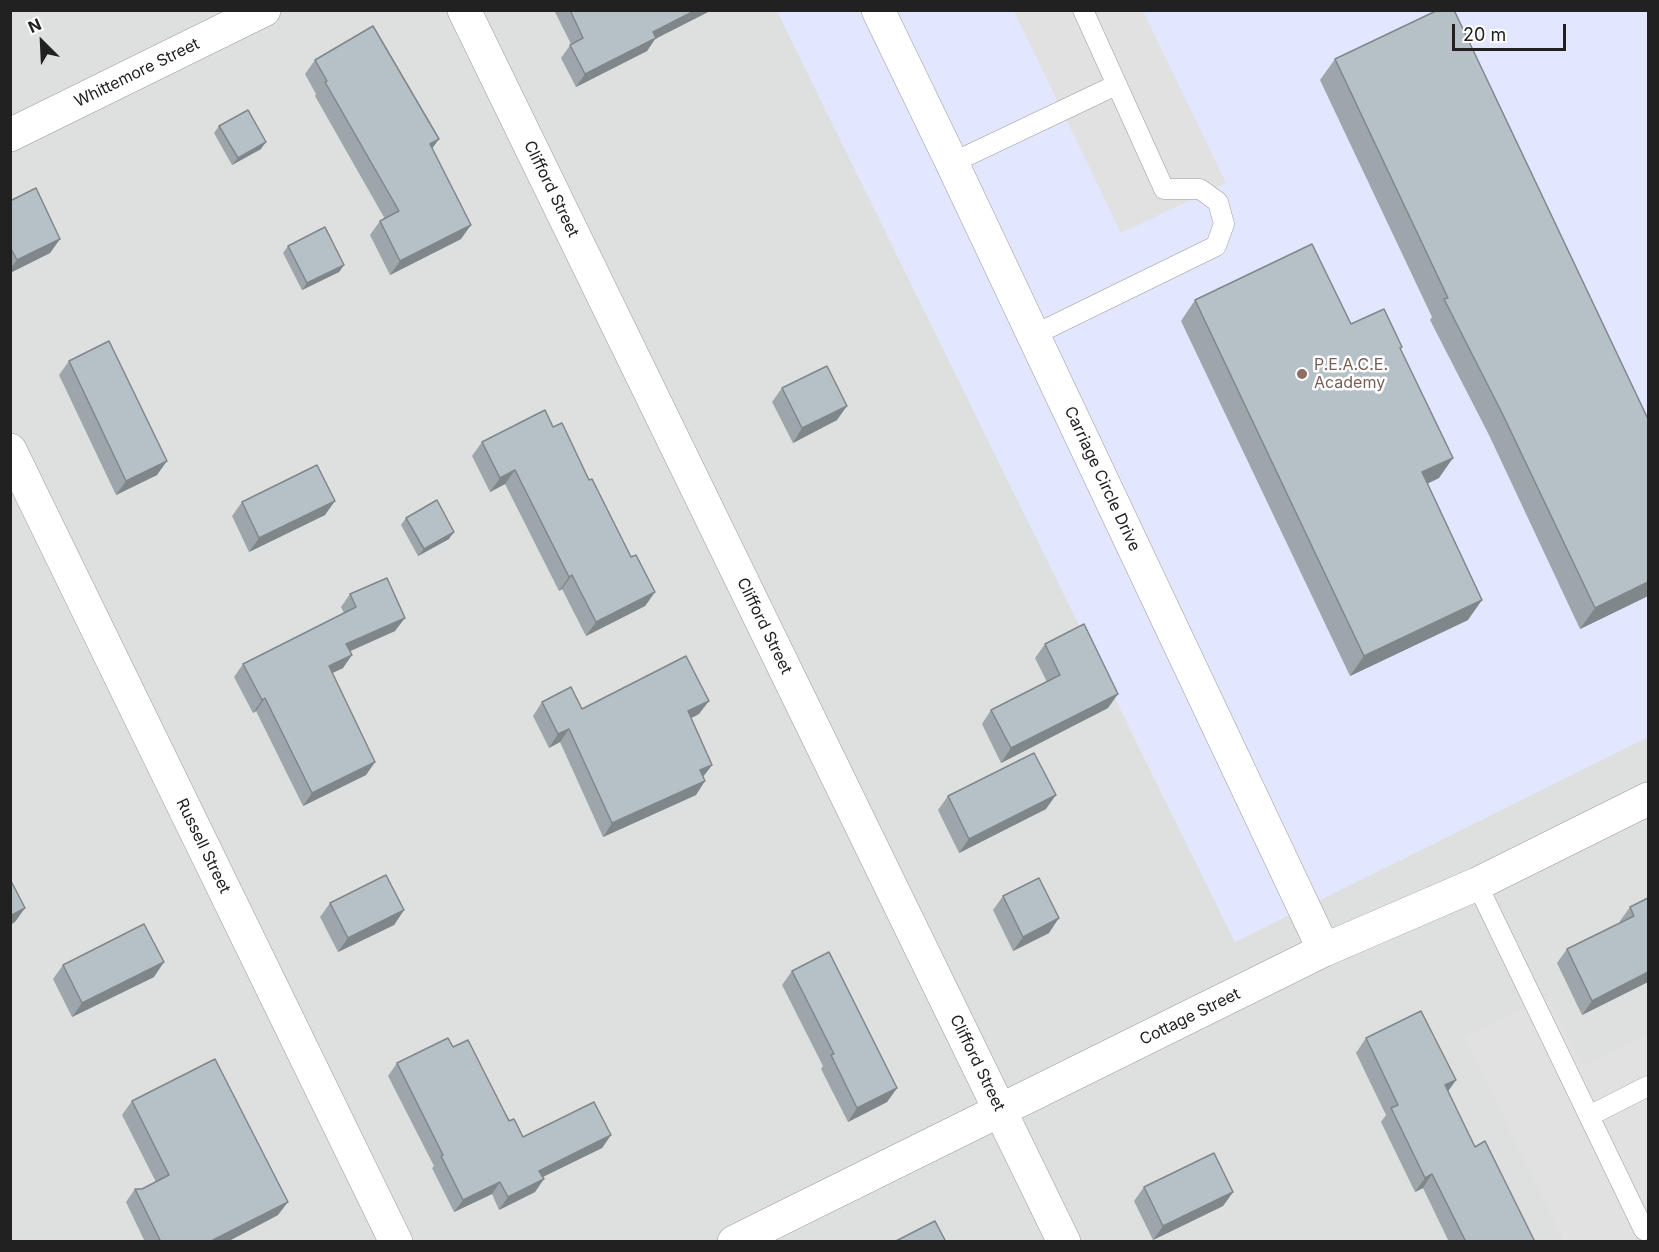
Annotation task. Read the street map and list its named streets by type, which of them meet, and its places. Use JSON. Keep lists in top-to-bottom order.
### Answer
{
  "streets": {
    "street": [
      "Whittemore Street",
      "Clifford Street",
      "Carriage Circle Drive",
      "Russell Street",
      "Cottage Street"
    ]
  },
  "crossings": [
    ["Clifford Street", "Cottage Street"],
    ["Carriage Circle Drive", "Cottage Street"]
  ],
  "places": ["P.E.A.C.E. Academy"],
  "scale_bar": "20 m",
  "north": "top left"
}
